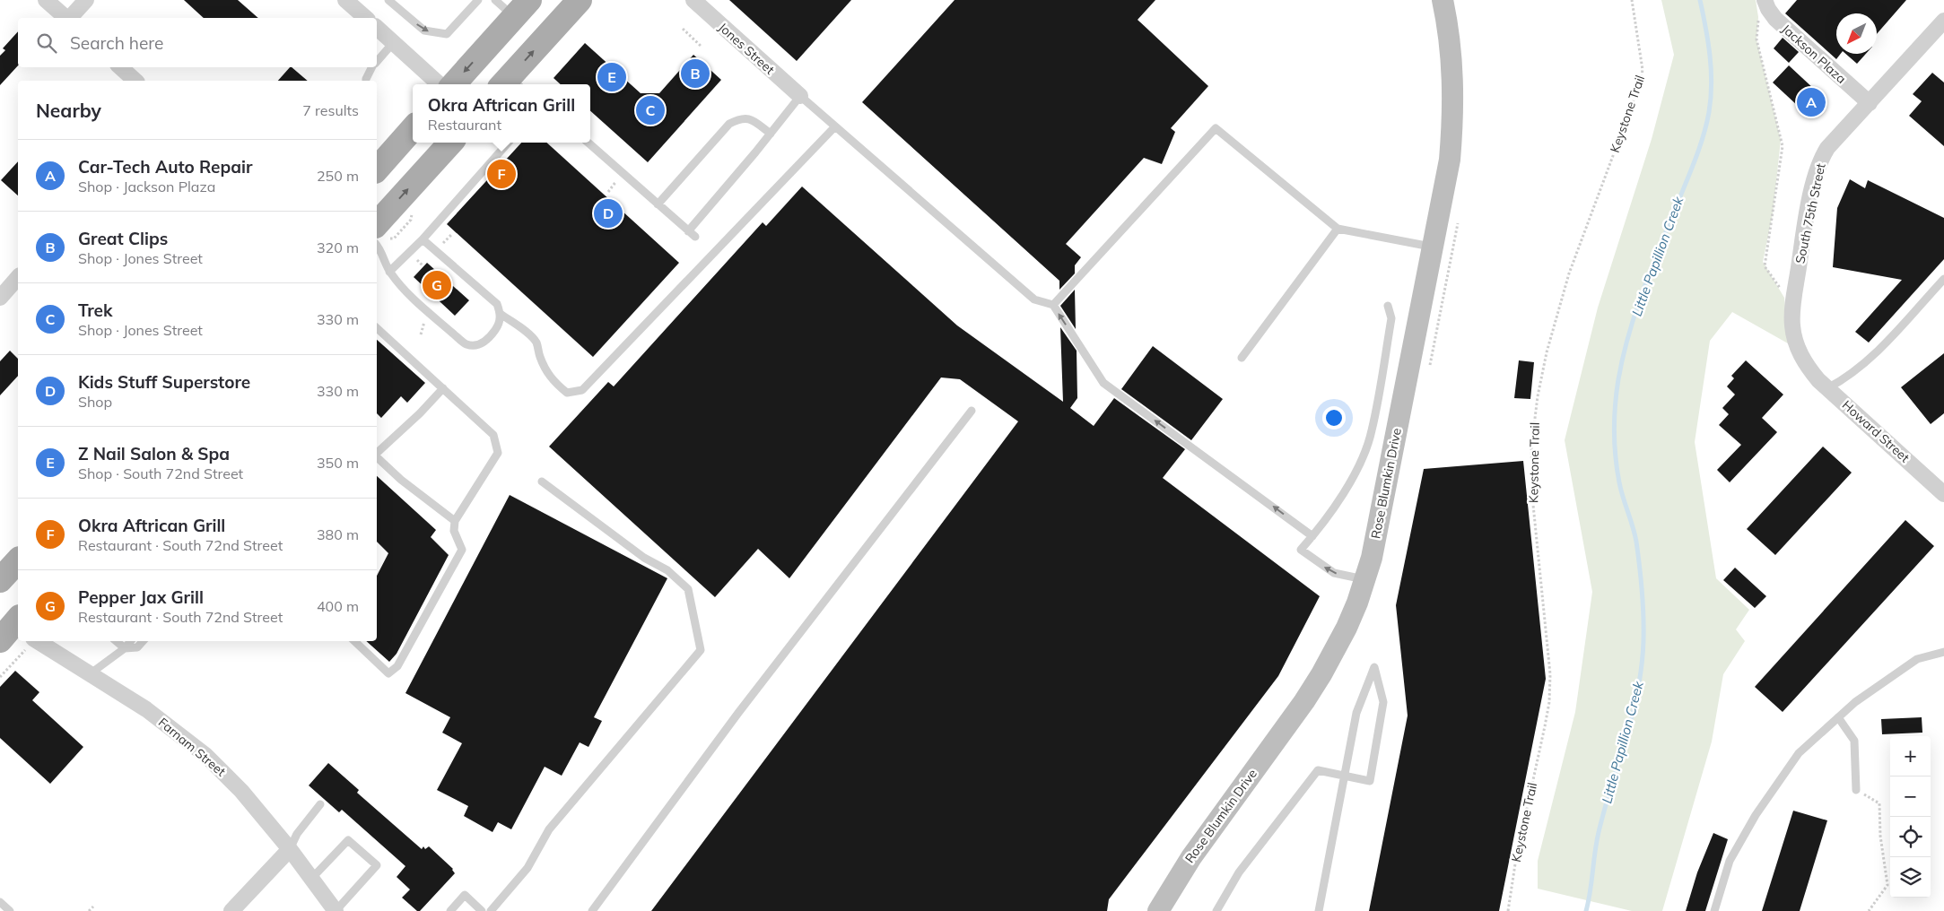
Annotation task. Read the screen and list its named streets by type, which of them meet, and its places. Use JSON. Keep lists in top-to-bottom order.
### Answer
{
  "streets": {
    "main road": ["Rose Blumkin Drive"],
    "street": [
      "Jones Street",
      "Jackson Plaza",
      "South 75th Street",
      "Howard Street",
      "Farnam Street"
    ],
    "path": ["Keystone Trail"]
  },
  "crossings": [
    ["Jackson Plaza", "South 75th Street"],
    ["South 75th Street", "Howard Street"]
  ],
  "water": ["Little Papillion Creek"],
  "north": "bottom left",
  "page": {
    "search": "Search here",
    "pins": [
      "B",
      "E",
      "A",
      "C",
      "F",
      "D",
      "G"
    ],
    "heading": ["Nearby", "7 results"],
    "popup": ["Okra Aftrican Grill", "Restaurant"],
    "list": [
      {
        "mark": "A",
        "name": "Car-Tech Auto Repair",
        "note": "Shop · Jackson Plaza",
        "value": "250 m"
      },
      {
        "mark": "B",
        "name": "Great Clips",
        "note": "Shop · Jones Street",
        "value": "320 m"
      },
      {
        "mark": "C",
        "name": "Trek",
        "note": "Shop · Jones Street",
        "value": "330 m"
      },
      {
        "mark": "D",
        "name": "Kids Stuff Superstore",
        "note": "Shop",
        "value": "330 m"
      },
      {
        "mark": "E",
        "name": "Z Nail Salon & Spa",
        "note": "Shop · South 72nd Street",
        "value": "350 m"
      },
      {
        "mark": "F",
        "name": "Okra Aftrican Grill",
        "note": "Restaurant · South 72nd Street",
        "value": "380 m"
      },
      {
        "mark": "G",
        "name": "Pepper Jax Grill",
        "note": "Restaurant · South 72nd Street",
        "value": "400 m"
      }
    ],
    "map_buttons": ["+", "−"]
  }
}
